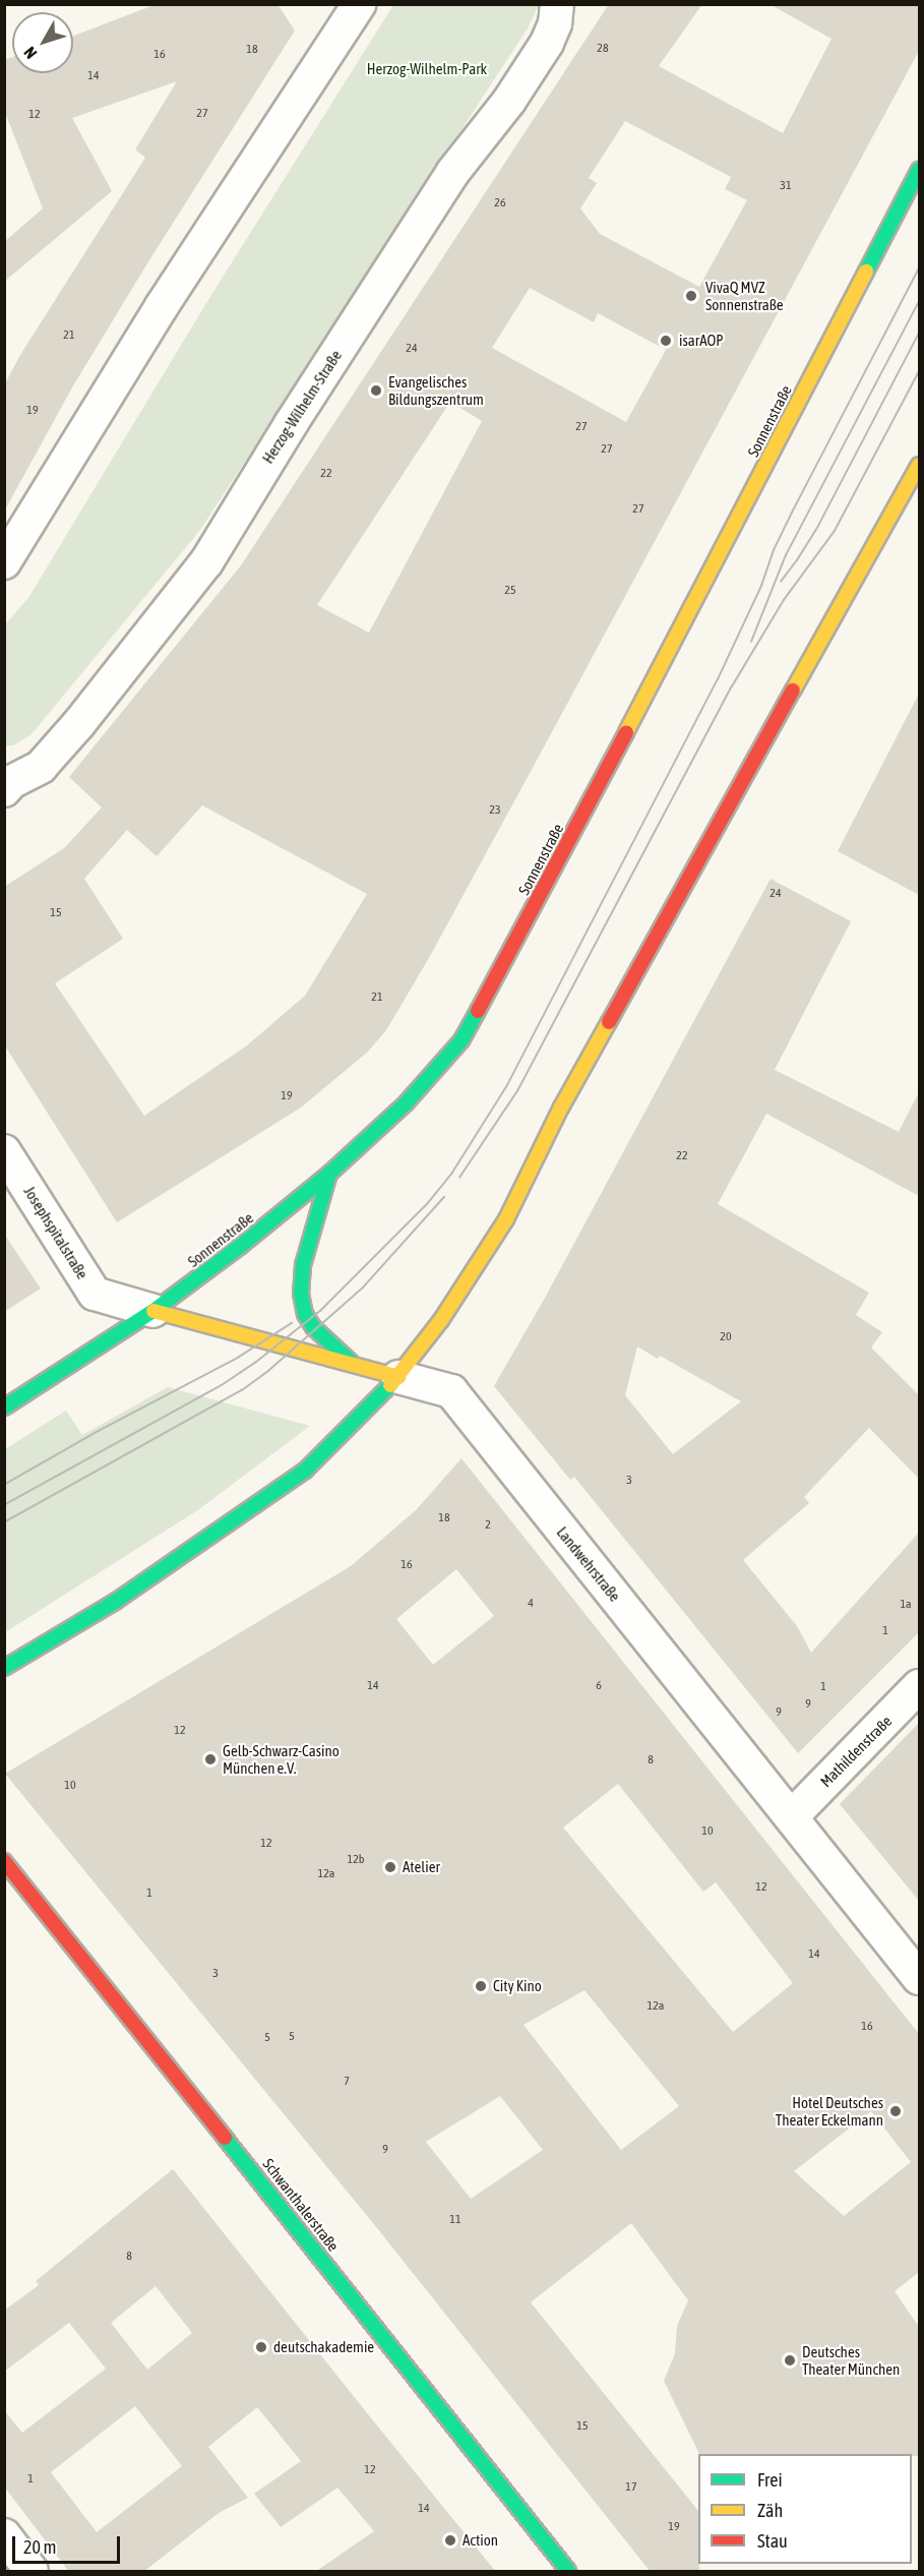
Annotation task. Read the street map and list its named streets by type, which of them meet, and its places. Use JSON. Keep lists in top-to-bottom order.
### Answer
{
  "streets": {
    "main road": ["Sonnenstraße", "Landwehrstraße", "Schwanthalerstraße"],
    "street": ["Herzog-Wilhelm-Straße", "Josephspitalstraße", "Mathildenstraße"]
  },
  "crossings": [
    ["Sonnenstraße", "Josephspitalstraße"],
    ["Sonnenstraße", "Landwehrstraße"],
    ["Josephspitalstraße", "Landwehrstraße"],
    ["Landwehrstraße", "Mathildenstraße"]
  ],
  "parks": ["Herzog-Wilhelm-Park"],
  "places": [
    "VivaQ MVZ Sonnenstraße",
    "isarAOP",
    "Evangelisches Bildungszentrum",
    "Gelb-Schwarz-Casino München e.V.",
    "Atelier",
    "City Kino",
    "Hotel Deutsches Theater Eckelmann",
    "deutschakademie",
    "Deutsches Theater München",
    "Action"
  ],
  "house_numbers": [
    "28",
    "18",
    "16",
    "14",
    "27",
    "12",
    "31",
    "26",
    "21",
    "24",
    "19",
    "27",
    "27",
    "22",
    "27",
    "25",
    "23",
    "24",
    "15",
    "21",
    "19",
    "22",
    "20",
    "3",
    "18",
    "2",
    "16",
    "4",
    "1a",
    "1",
    "14",
    "6",
    "1",
    "9",
    "9",
    "12",
    "8",
    "10",
    "10",
    "12",
    "12b",
    "12a",
    "12",
    "1",
    "14",
    "3",
    "12a",
    "16",
    "5",
    "5",
    "7",
    "9",
    "11",
    "8",
    "15",
    "12",
    "1",
    "17",
    "14",
    "19"
  ],
  "legend": ["Frei", "Zäh", "Stau"],
  "scale_bar": "20 m",
  "north": "bottom left"
}
